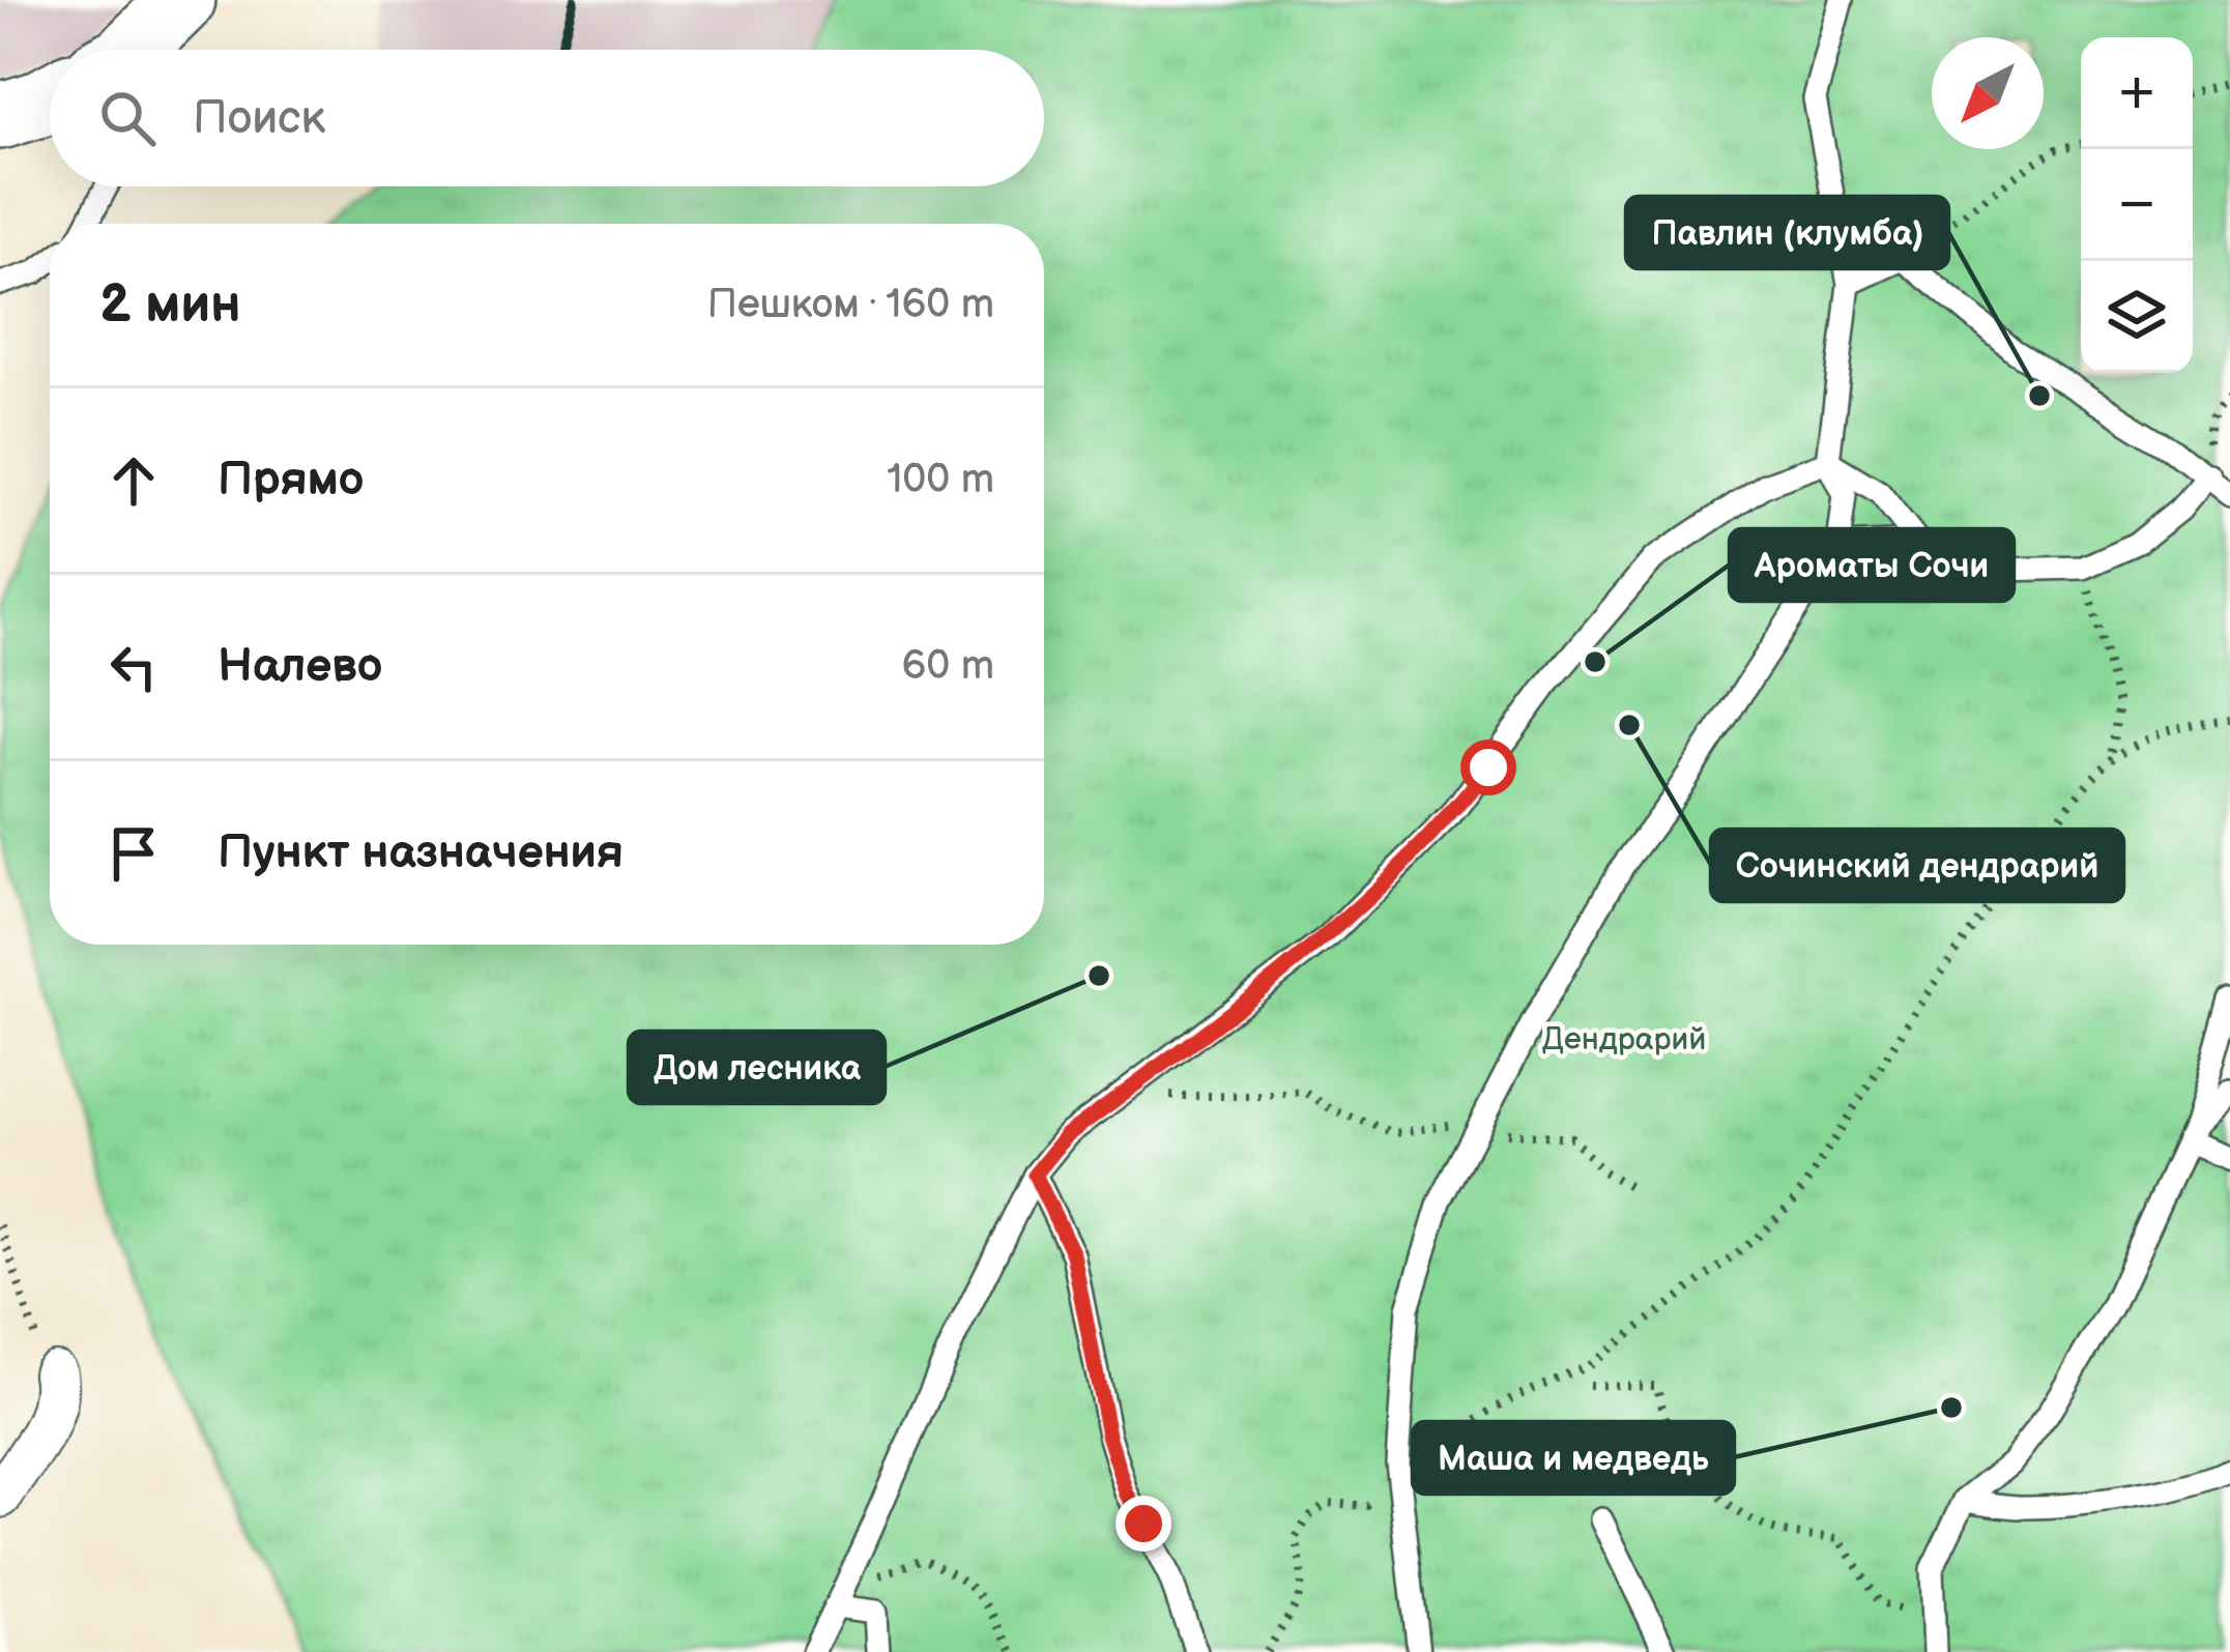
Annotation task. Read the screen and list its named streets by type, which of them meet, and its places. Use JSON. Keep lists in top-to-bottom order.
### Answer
{
  "parks": ["Дендрарий"],
  "places": [
    "Павлин (клумба)",
    "Ароматы Сочи",
    "Сочинский дендрарий",
    "Дом лесника",
    "Маша и медведь"
  ],
  "north": "bottom left",
  "page": {
    "map_buttons": ["+", "−"],
    "search": "Поиск",
    "heading": ["2 мин", "Пешком · 160 m"],
    "list": [
      ["Прямо", "100 m"],
      ["Налево", "60 m"],
      "Пункт назначения"
    ]
  }
}
